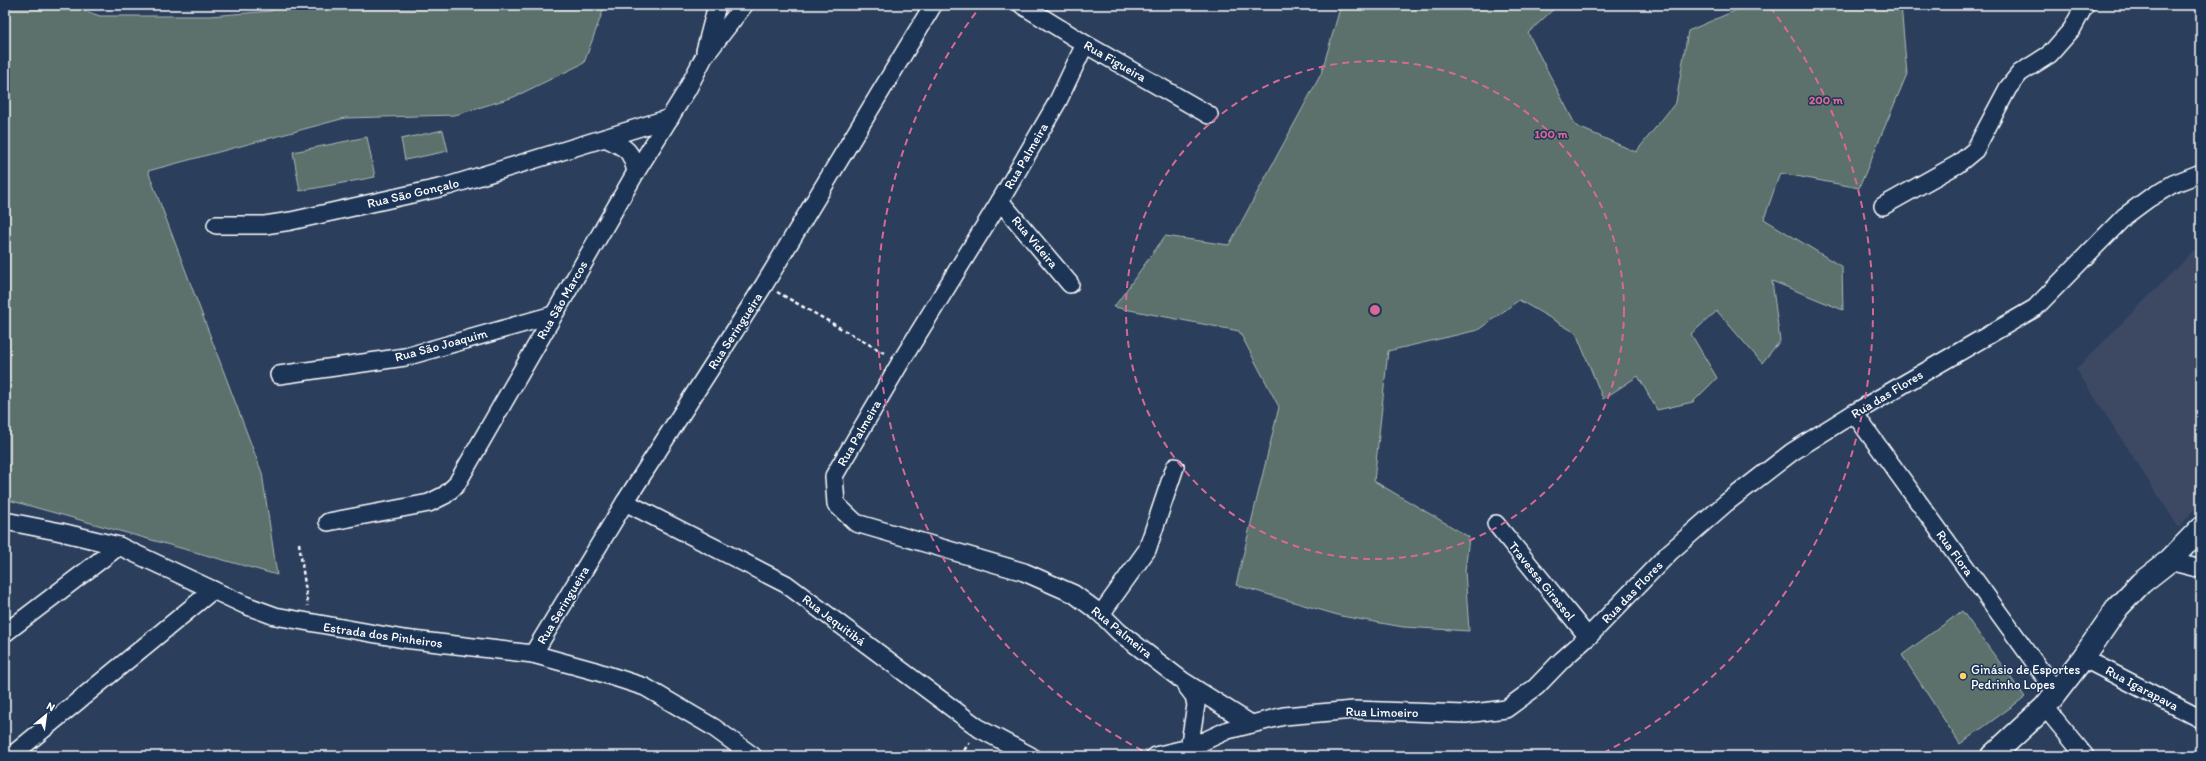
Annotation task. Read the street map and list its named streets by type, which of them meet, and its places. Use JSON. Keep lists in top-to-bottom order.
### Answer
{
  "streets": {
    "street": [
      "Rua Figueira",
      "Rua Palmeira",
      "Rua São Gonçalo",
      "Rua Videira",
      "Rua São Marcos",
      "Rua Seringueira",
      "Rua São Joaquim",
      "Rua das Flores",
      "Rua Flora",
      "Travessa Girassol",
      "Rua Jequitibá",
      "Estrada dos Pinheiros",
      "Rua Igarapava",
      "Rua Limoeiro"
    ]
  },
  "crossings": [
    ["Rua Figueira", "Rua Palmeira"],
    ["Rua Palmeira", "Rua Videira"],
    ["Rua Palmeira", "Rua Limoeiro"],
    ["Rua São Gonçalo", "Rua São Marcos"],
    ["Rua São Marcos", "Rua São Joaquim"],
    ["Rua Seringueira", "Rua Jequitibá"],
    ["Rua Seringueira", "Estrada dos Pinheiros"],
    ["Rua das Flores", "Rua Flora"],
    ["Rua das Flores", "Travessa Girassol"],
    ["Rua das Flores", "Rua Limoeiro"],
    ["Travessa Girassol", "Rua Limoeiro"]
  ],
  "places": ["Ginásio de Esportes Pedrinho Lopes"],
  "north": "top right",
  "rings": ["200 m", "100 m"]
}
